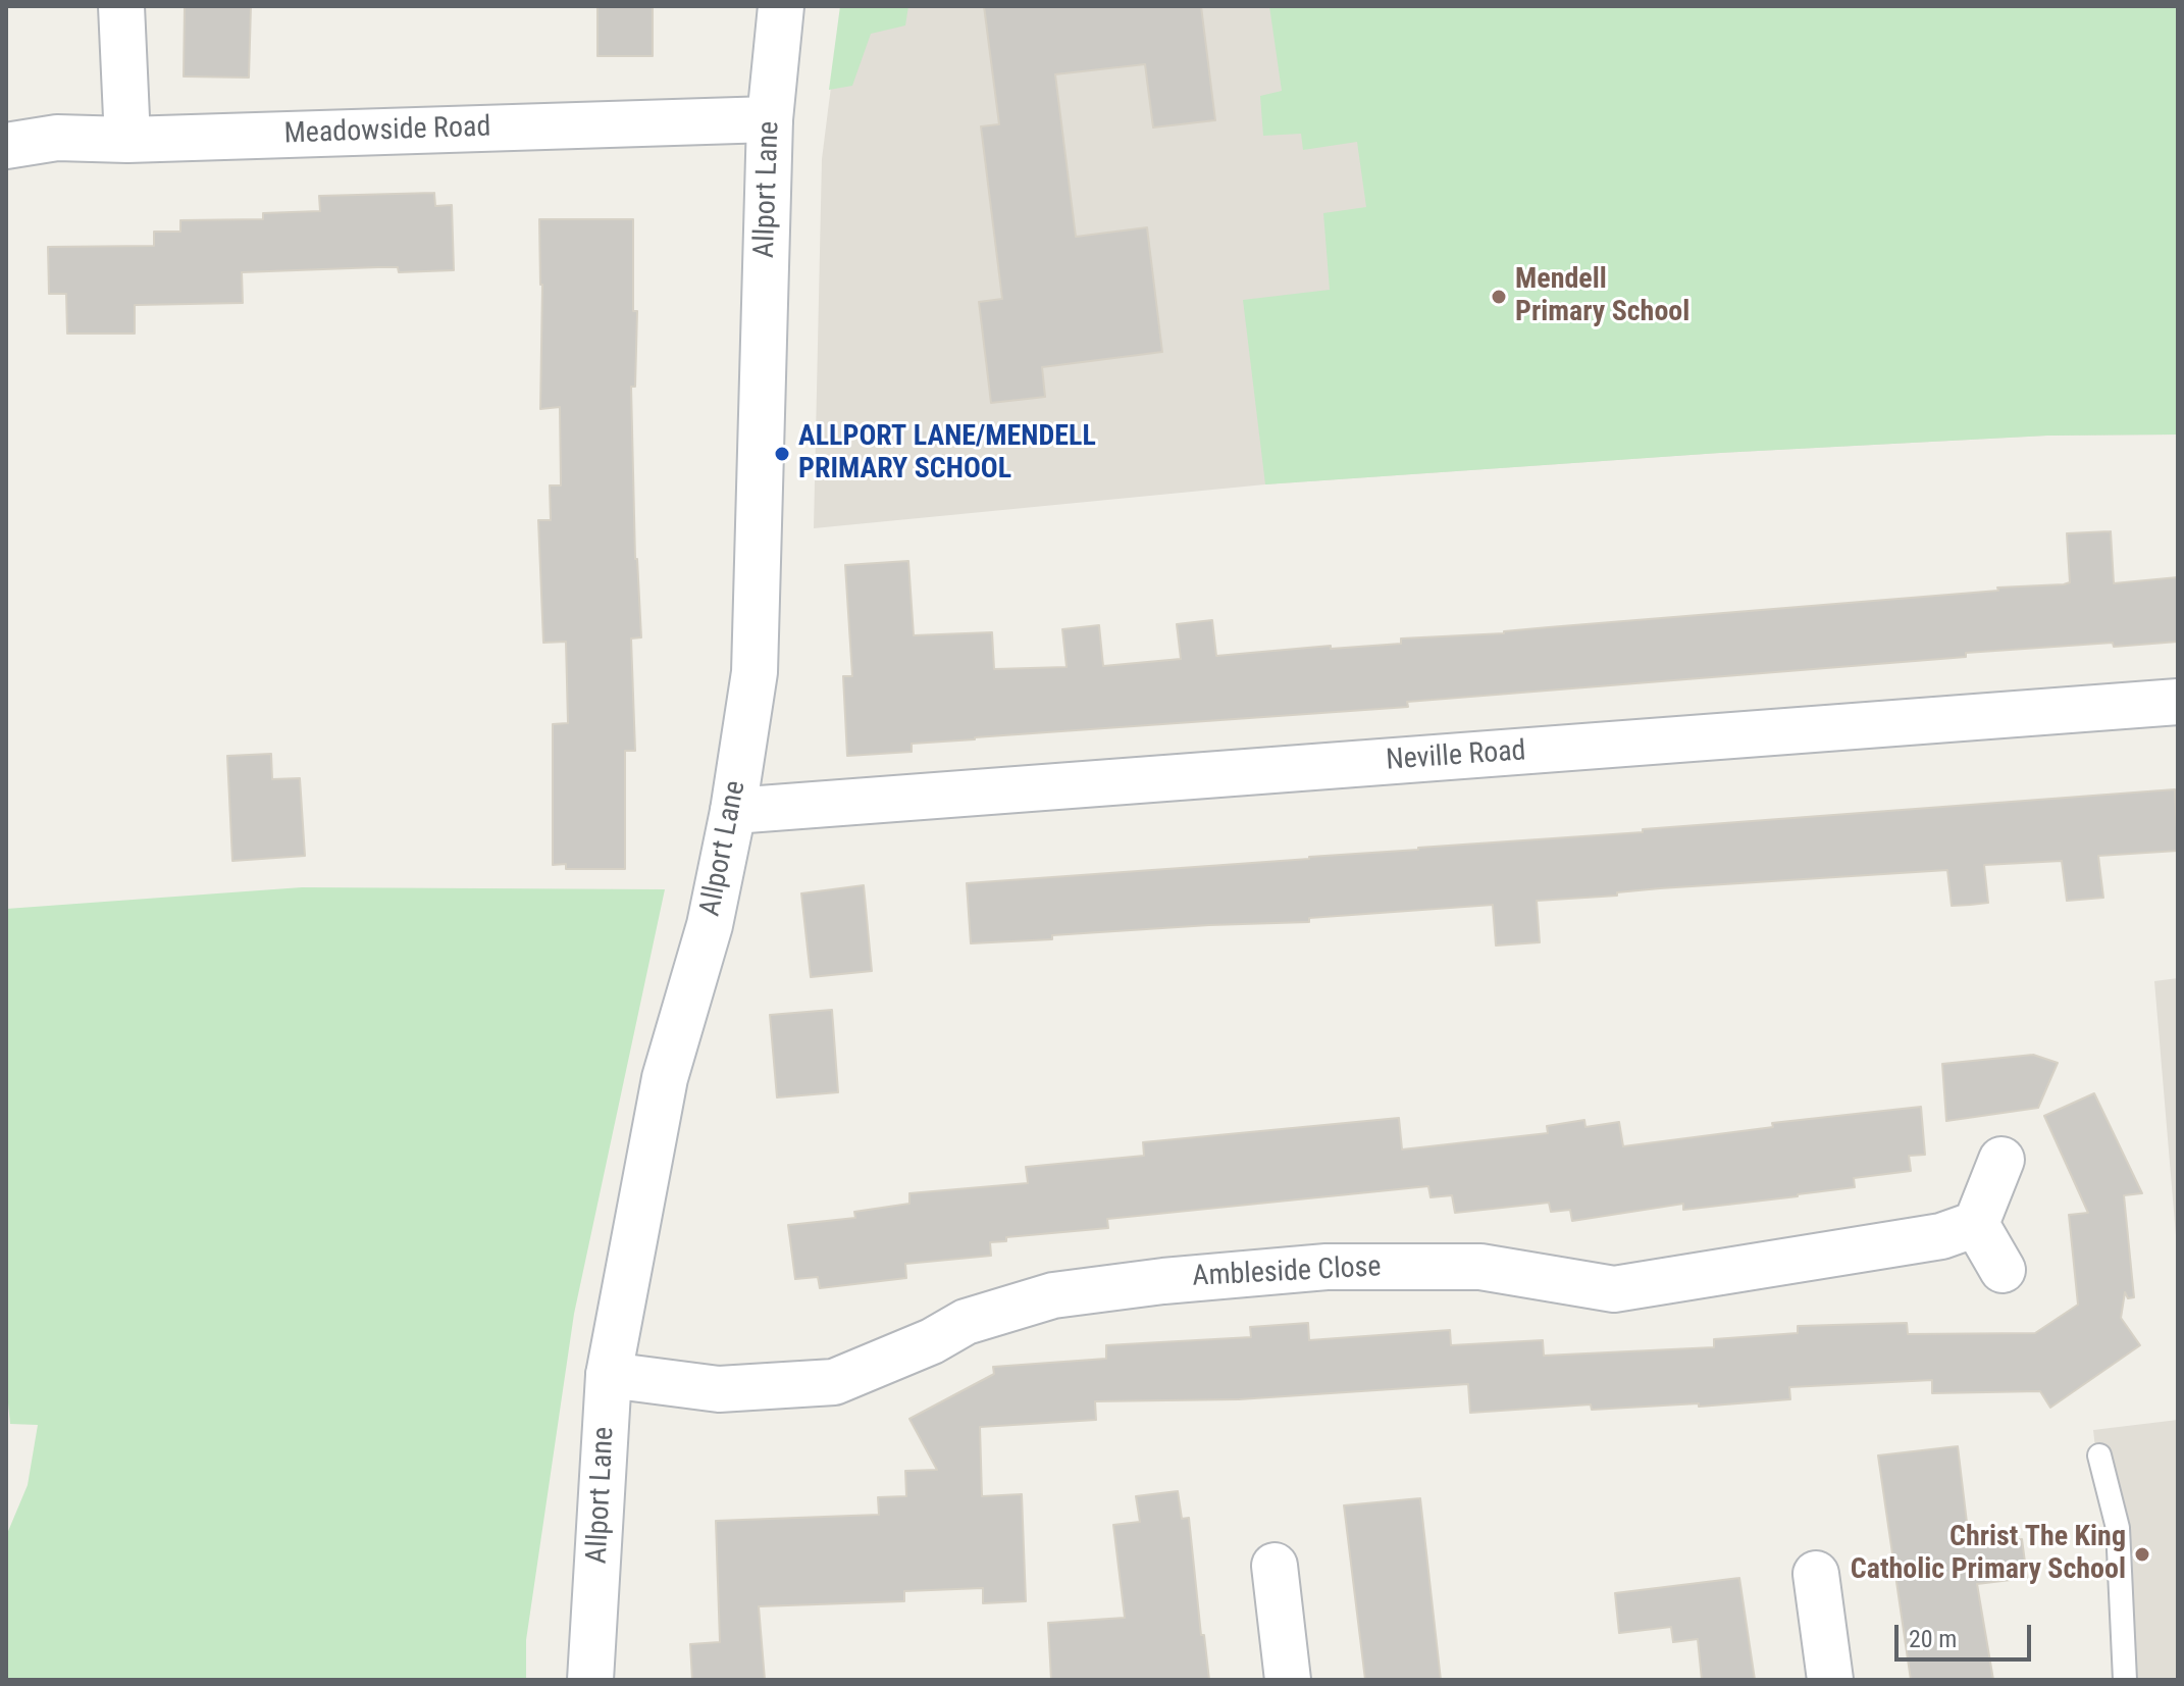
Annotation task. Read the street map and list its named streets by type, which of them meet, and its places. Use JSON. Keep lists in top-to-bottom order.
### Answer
{
  "streets": {
    "street": [
      "Meadowside Road",
      "Allport Lane",
      "Neville Road",
      "Ambleside Close"
    ]
  },
  "crossings": [
    ["Meadowside Road", "Allport Lane"],
    ["Allport Lane", "Neville Road"],
    ["Allport Lane", "Ambleside Close"]
  ],
  "places": ["Mendell Primary School", "ALLPORT LANE/MENDELL PRIMARY SCHOOL", "Christ The King Catholic Primary School"],
  "scale_bar": "20 m"
}
